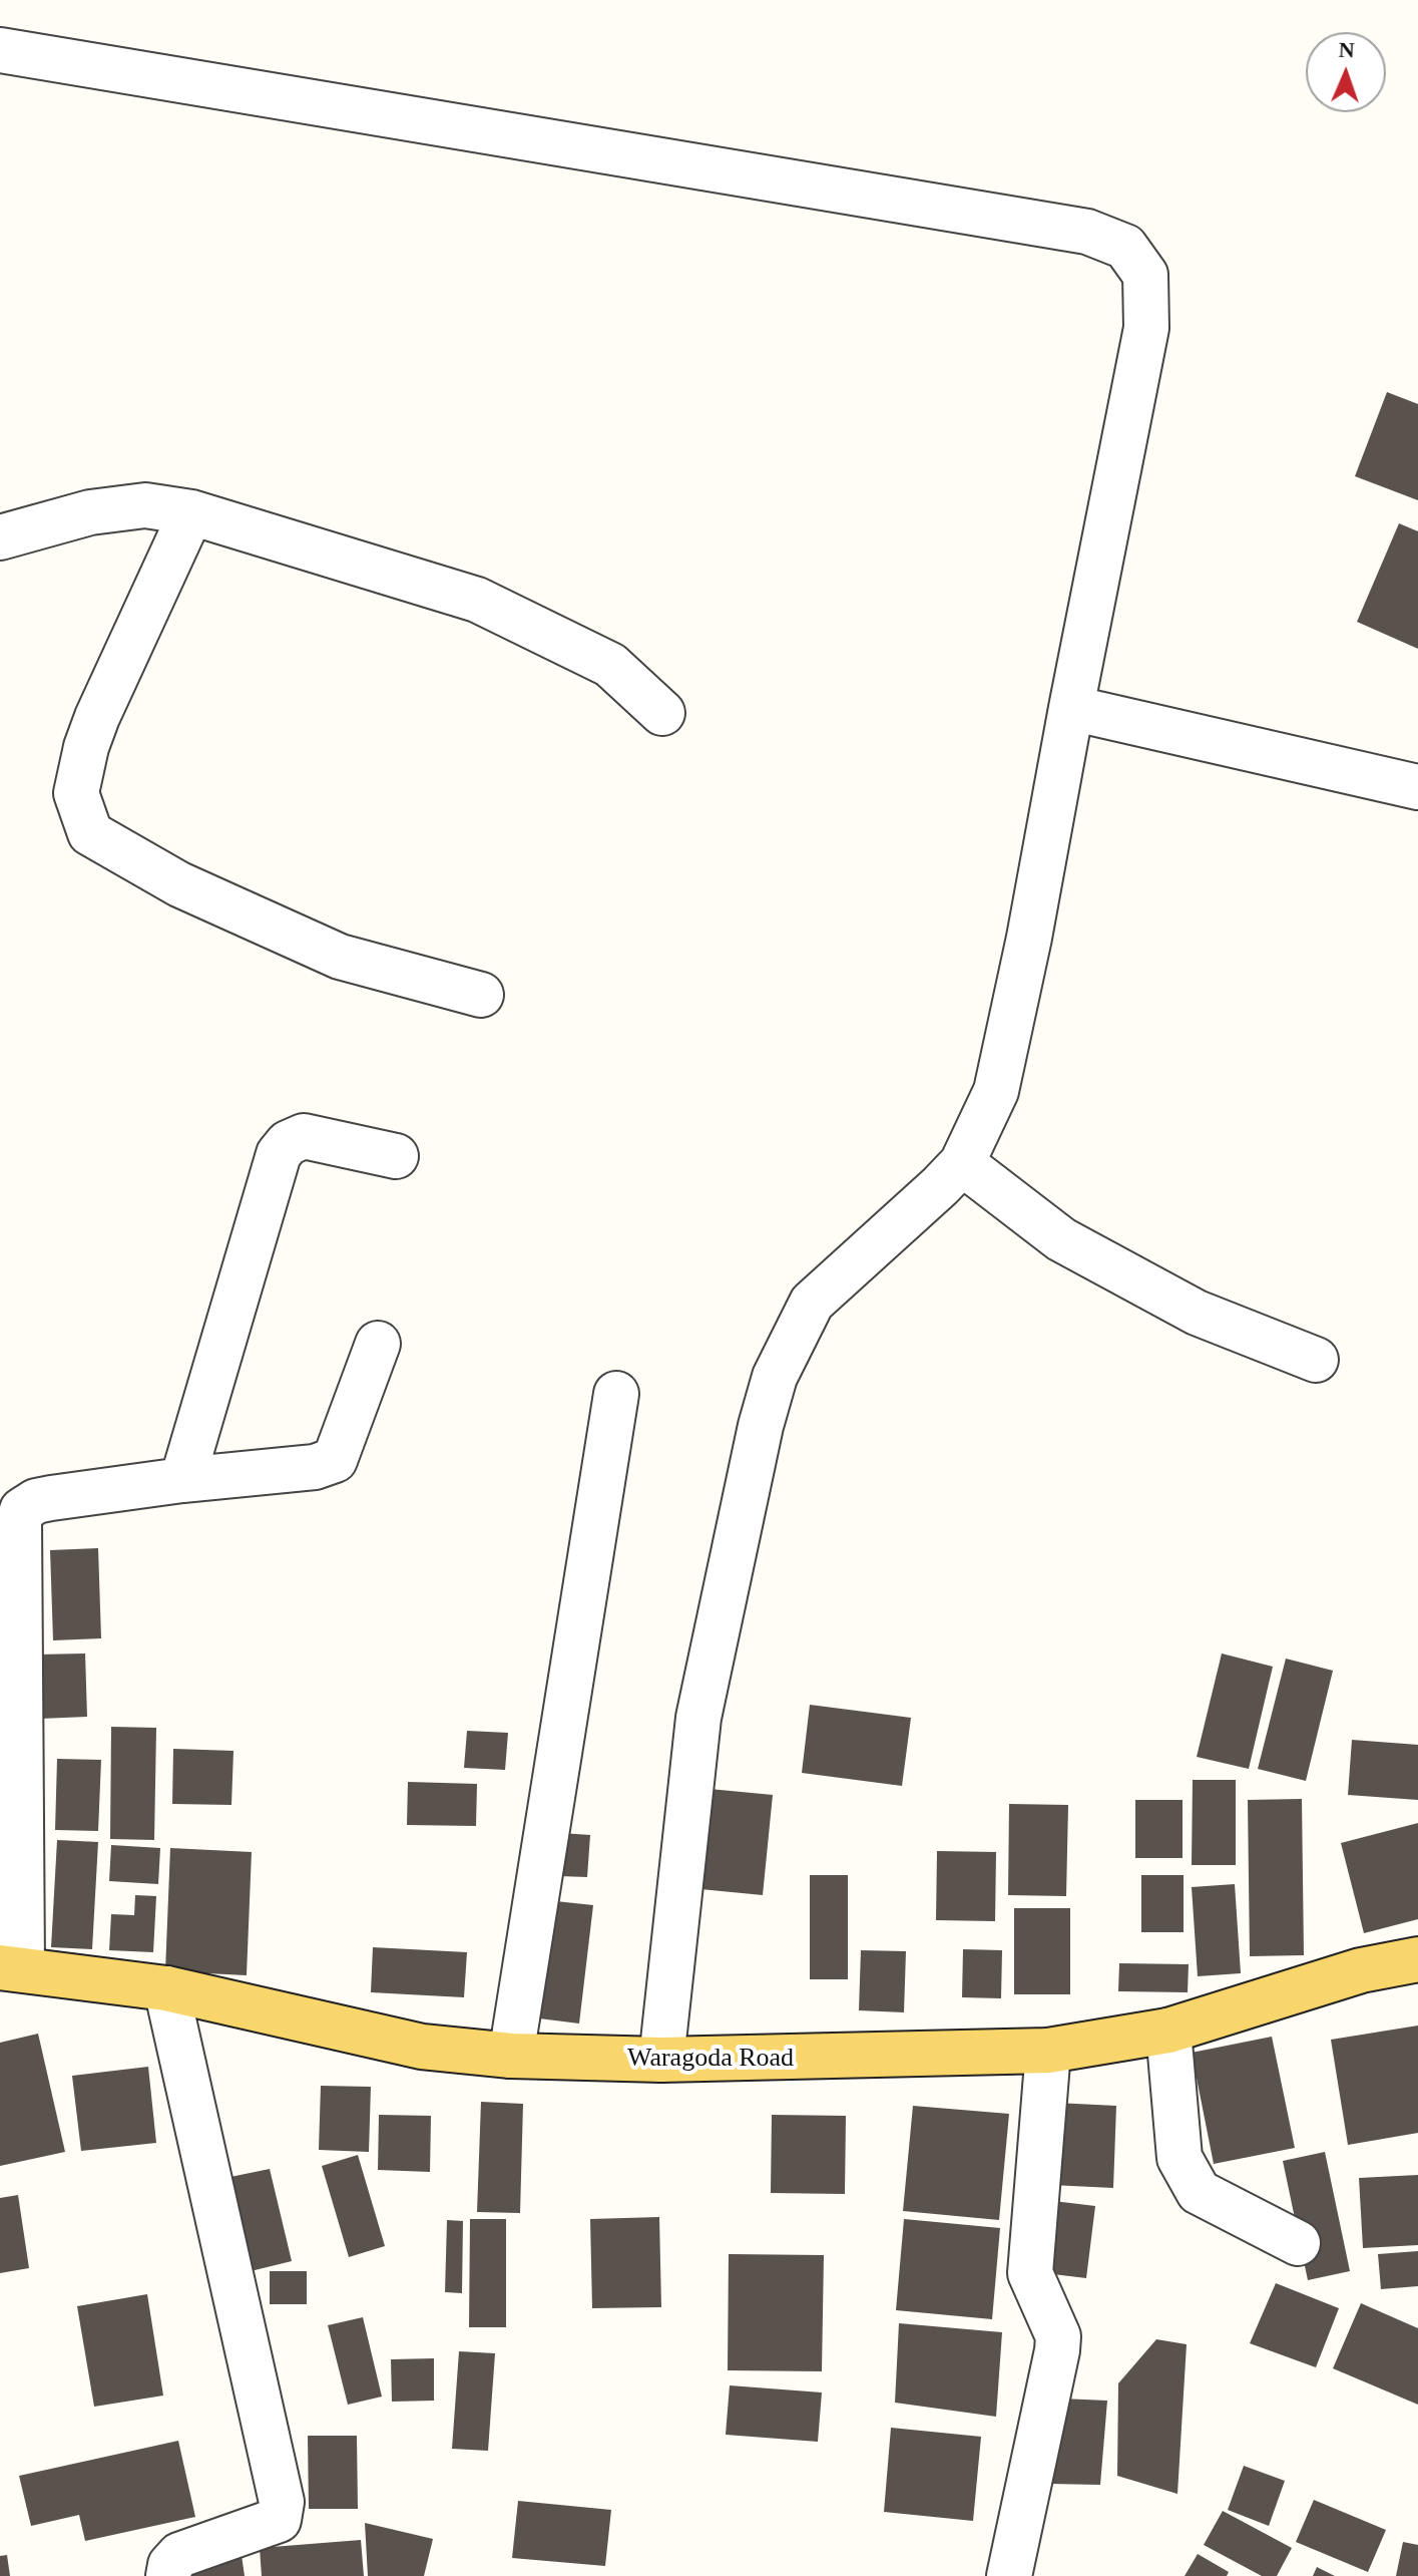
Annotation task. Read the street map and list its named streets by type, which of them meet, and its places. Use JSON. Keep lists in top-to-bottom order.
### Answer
{
  "streets": {
    "main road": ["Waragoda Road"]
  },
  "north": "top"
}
